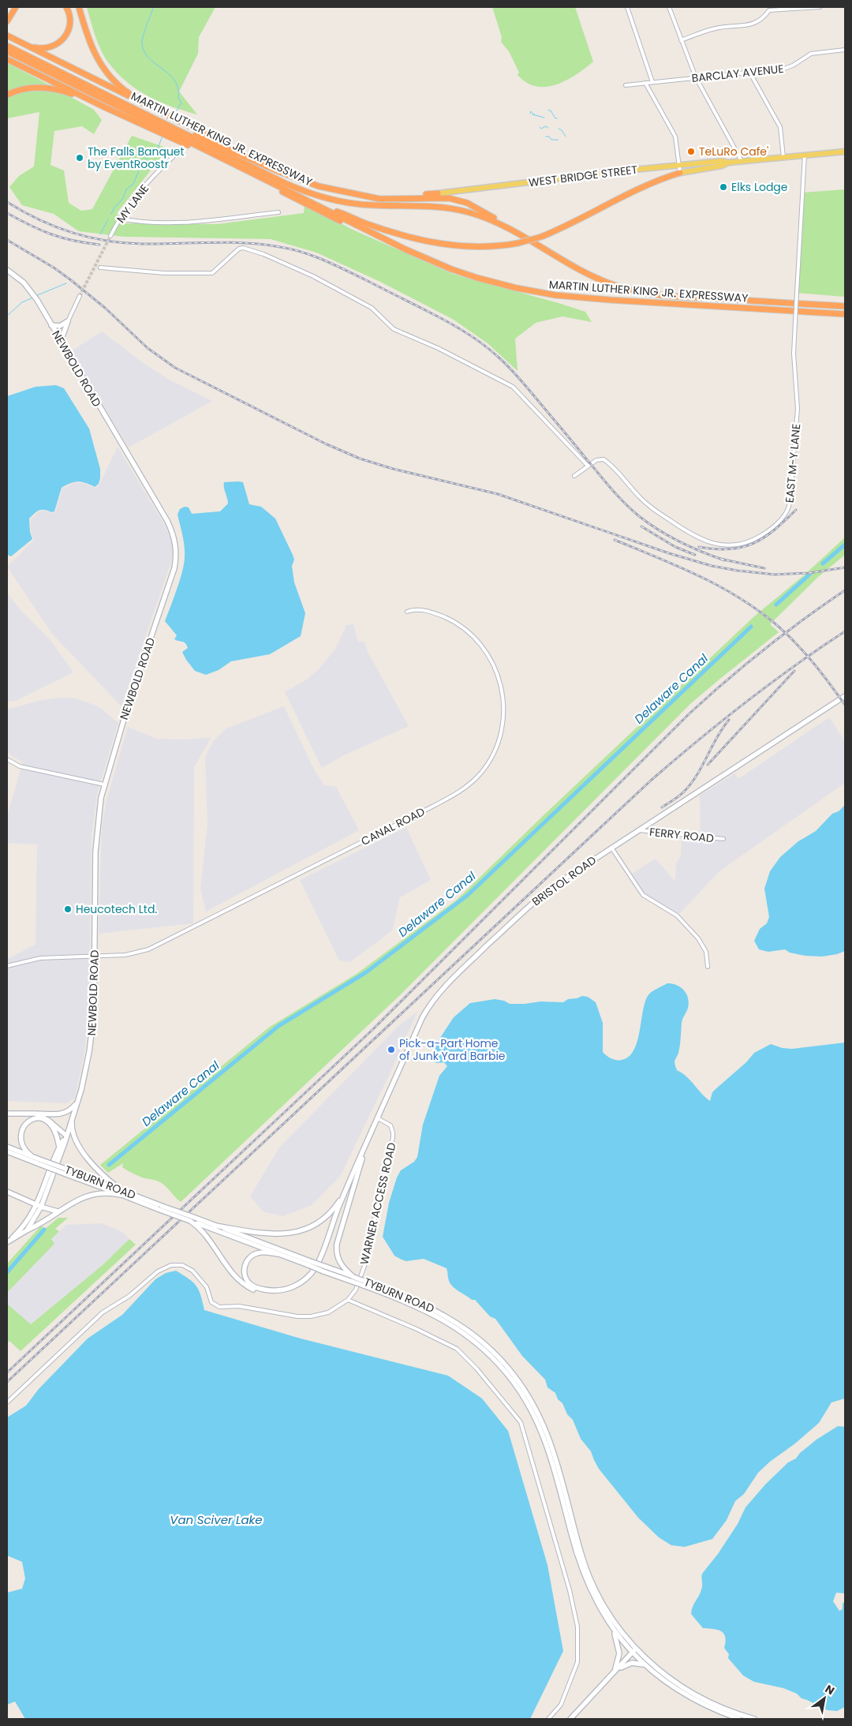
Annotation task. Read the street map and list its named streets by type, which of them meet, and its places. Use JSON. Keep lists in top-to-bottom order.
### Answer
{
  "streets": {
    "highway": ["MARTIN LUTHER KING JR. EXPRESSWAY"],
    "main road": [
      "WEST BRIDGE STREET",
      "NEWBOLD ROAD",
      "BRISTOL ROAD",
      "TYBURN ROAD"
    ],
    "street": [
      "BARCLAY AVENUE",
      "MY LANE",
      "EAST M-Y LANE",
      "CANAL ROAD",
      "FERRY ROAD",
      "WARNER ACCESS ROAD"
    ]
  },
  "crossings": [
    ["WEST BRIDGE STREET", "EAST M-Y LANE"],
    ["NEWBOLD ROAD", "CANAL ROAD"],
    ["FERRY ROAD", "BRISTOL ROAD"],
    ["BRISTOL ROAD", "WARNER ACCESS ROAD"]
  ],
  "water": ["Delaware Canal", "Van Sciver Lake"],
  "places": [
    "TeLuRo Cafe'",
    "The Falls Banquet by EventRoostr",
    "Elks Lodge",
    "Heucotech Ltd.",
    "Pick-a-Part Home of Junk Yard Barbie"
  ],
  "north": "top right"
}
